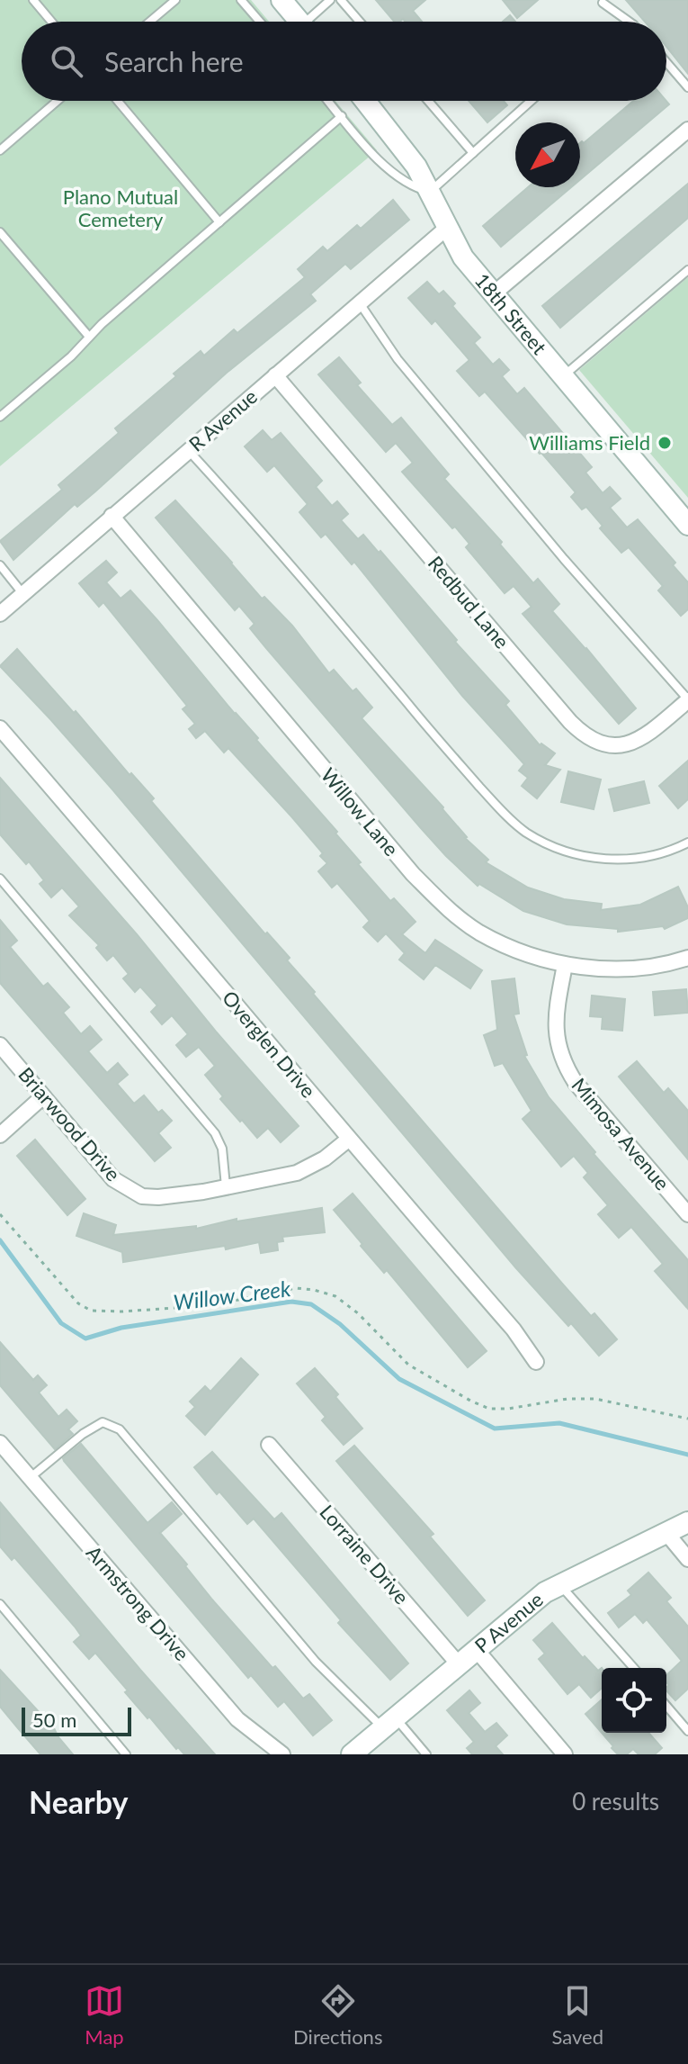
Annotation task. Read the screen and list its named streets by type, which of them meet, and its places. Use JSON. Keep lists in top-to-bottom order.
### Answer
{
  "streets": {
    "street": [
      "18th Street",
      "R Avenue",
      "Redbud Lane",
      "Willow Lane",
      "Overglen Drive",
      "Briarwood Drive",
      "Mimosa Avenue",
      "Lorraine Drive",
      "Armstrong Drive",
      "P Avenue"
    ]
  },
  "crossings": [
    ["18th Street", "R Avenue"],
    ["R Avenue", "Redbud Lane"],
    ["R Avenue", "Willow Lane"],
    ["Willow Lane", "Mimosa Avenue"],
    ["Overglen Drive", "Briarwood Drive"],
    ["Lorraine Drive", "P Avenue"]
  ],
  "water": ["Willow Creek"],
  "parks": ["Plano Mutual Cemetery"],
  "places": ["Williams Field"],
  "scale_bar": "50 m",
  "north": "bottom left",
  "page": {
    "search": "Search here",
    "scale": "50 m",
    "heading": ["Nearby", "0 results"],
    "nav": ["Map", "Directions", "Saved"]
  }
}
